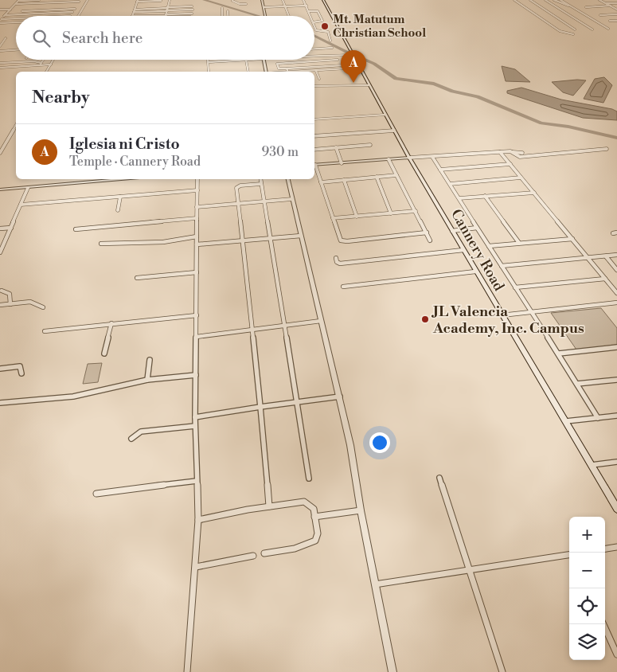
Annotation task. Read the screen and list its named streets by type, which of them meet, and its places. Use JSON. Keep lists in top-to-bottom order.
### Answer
{
  "streets": {
    "main road": ["Cannery Road"]
  },
  "places": ["Mt. Matutum Christian School", "JL Valencia Academy, Inc. Campus"],
  "page": {
    "search": "Search here",
    "pins": "A",
    "heading": "Nearby",
    "list": [
      {
        "mark": "A",
        "name": "Iglesia ni Cristo",
        "note": "Temple · Cannery Road",
        "value": "930 m"
      }
    ],
    "map_buttons": ["+", "−"]
  }
}
